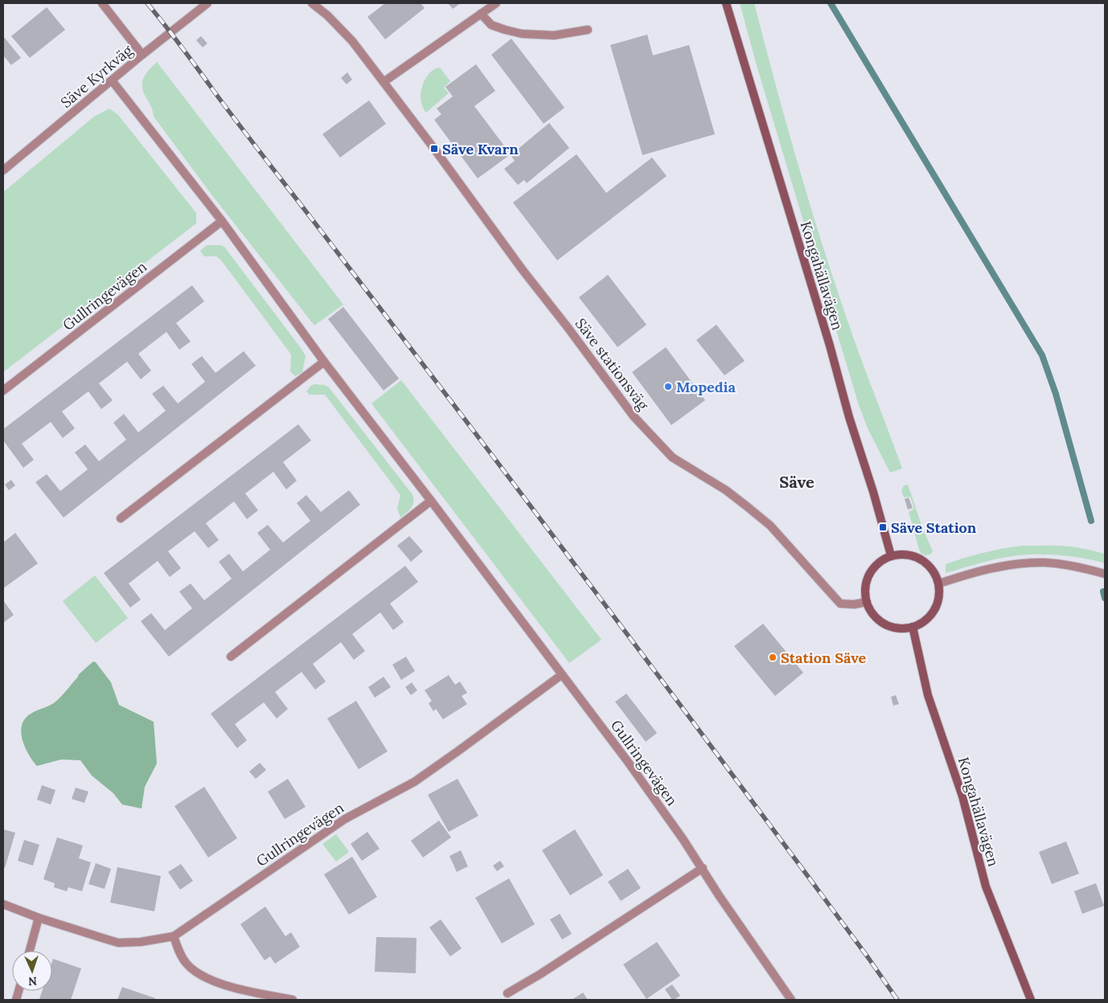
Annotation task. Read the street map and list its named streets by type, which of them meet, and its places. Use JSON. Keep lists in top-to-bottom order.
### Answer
{
  "streets": {
    "main road": ["Kongahällavägen"],
    "street": ["Säve Kyrkväg", "Gullringevägen", "Säve stationsväg"]
  },
  "crossings": [
    ["Säve Kyrkväg", "Gullringevägen"],
    ["Kongahällavägen", "Säve stationsväg"]
  ],
  "districts": ["Säve"],
  "places": {
    "transit": ["Säve Kvarn", "Säve Station"],
    "other": ["Mopedia", "Station Säve"]
  },
  "north": "bottom"
}
